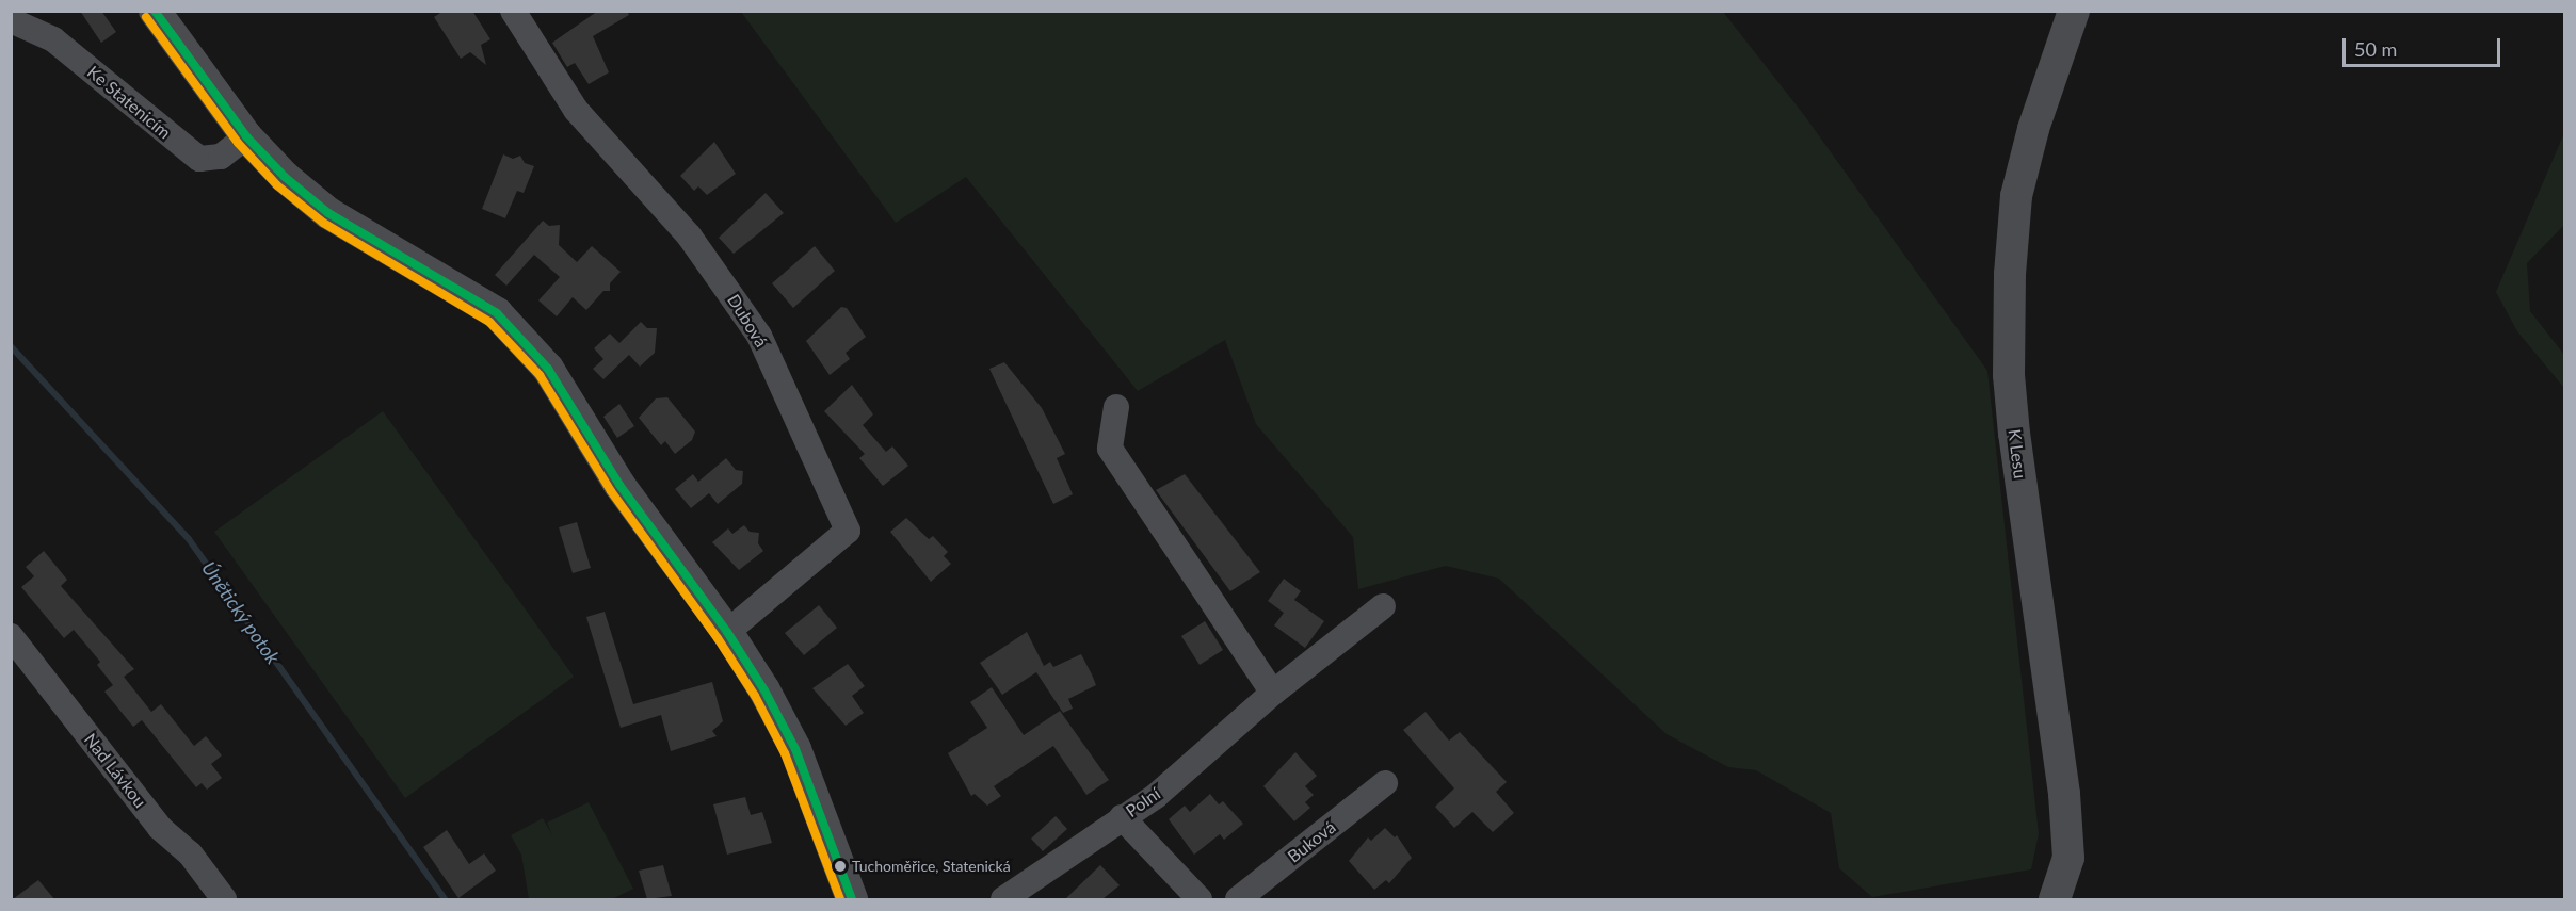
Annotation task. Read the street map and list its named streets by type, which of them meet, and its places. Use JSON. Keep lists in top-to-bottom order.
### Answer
{
  "streets": {
    "street": [
      "Ke Statenicím",
      "Dubová",
      "K Lesu",
      "Nad Lávkou",
      "Polní",
      "Buková"
    ]
  },
  "water": ["Únětický potok"],
  "places": ["Tuchoměřice, Statenická"],
  "scale_bar": "50 m"
}
